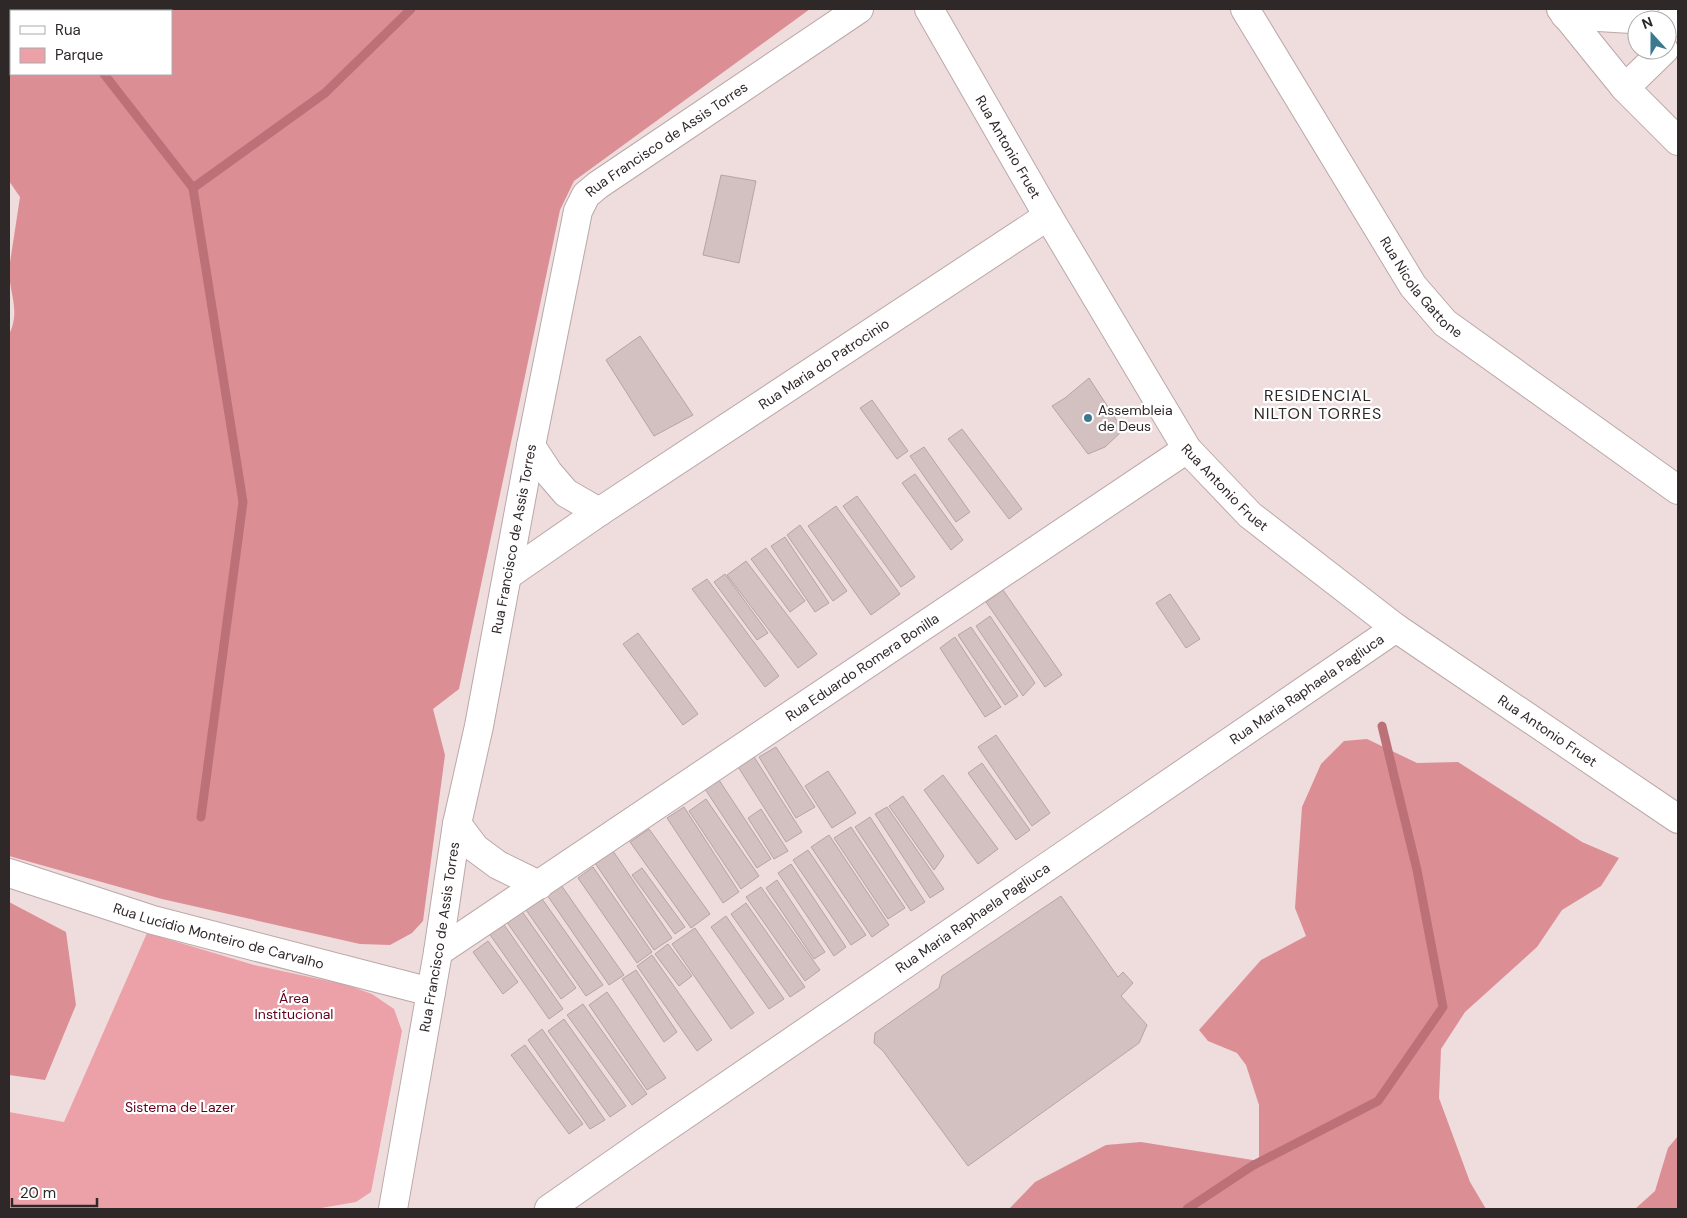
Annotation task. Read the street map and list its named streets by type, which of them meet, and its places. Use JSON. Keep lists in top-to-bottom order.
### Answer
{
  "streets": {
    "street": [
      "Rua Francisco de Assis Torres",
      "Rua Antonio Fruet",
      "Rua Nicola Gattone",
      "Rua Maria do Patrocinio",
      "Rua Eduardo Romera Bonilla",
      "Rua Maria Raphaela Pagliuca",
      "Rua Lucídio Monteiro de Carvalho"
    ]
  },
  "crossings": [
    ["Rua Francisco de Assis Torres", "Rua Maria do Patrocinio"],
    ["Rua Francisco de Assis Torres", "Rua Eduardo Romera Bonilla"],
    ["Rua Francisco de Assis Torres", "Rua Lucídio Monteiro de Carvalho"],
    ["Rua Antonio Fruet", "Rua Maria do Patrocinio"],
    ["Rua Antonio Fruet", "Rua Eduardo Romera Bonilla"],
    ["Rua Antonio Fruet", "Rua Maria Raphaela Pagliuca"]
  ],
  "districts": ["RESIDENCIAL NILTON TORRES"],
  "parks": ["Área Institucional", "Sistema de Lazer"],
  "places": ["Assembleia de Deus"],
  "legend": ["Rua", "Parque"],
  "scale_bar": "20 m",
  "north": "top"
}
